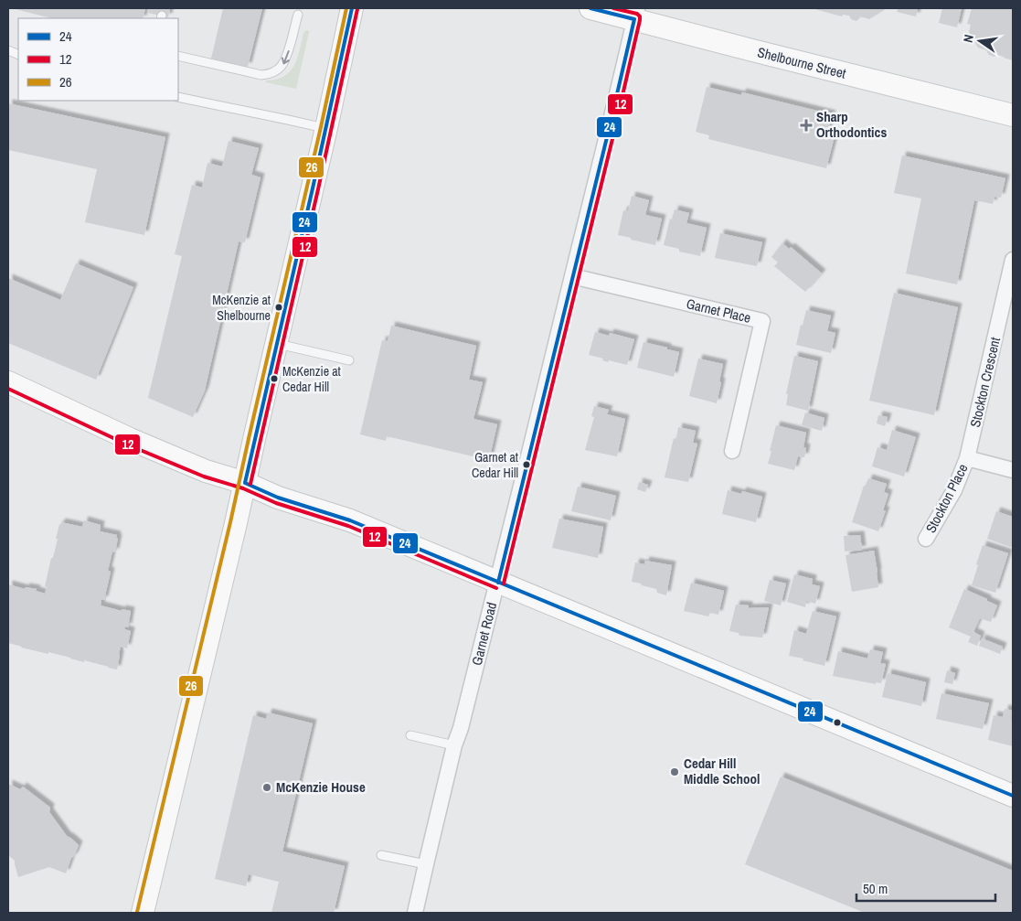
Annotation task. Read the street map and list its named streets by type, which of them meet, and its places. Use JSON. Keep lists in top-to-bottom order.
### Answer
{
  "streets": {
    "main road": ["Shelbourne Street"],
    "street": [
      "Garnet Place",
      "Stockton Crescent",
      "Stockton Place",
      "Garnet Road"
    ]
  },
  "crossings": [
    ["Shelbourne Street", "Garnet Road"],
    ["Garnet Place", "Garnet Road"],
    ["Stockton Crescent", "Stockton Place"]
  ],
  "places": {
    "health": ["Sharp Orthodontics"],
    "other": [
      "McKenzie at Shelbourne",
      "McKenzie at Cedar Hill",
      "Garnet at Cedar Hill",
      "Cedar Hill Middle School",
      "McKenzie House"
    ]
  },
  "lines": ["transit line 24", "transit line 12", "transit line 26"],
  "legend": ["24", "12", "26"],
  "scale_bar": "50 m",
  "north": "left"
}
